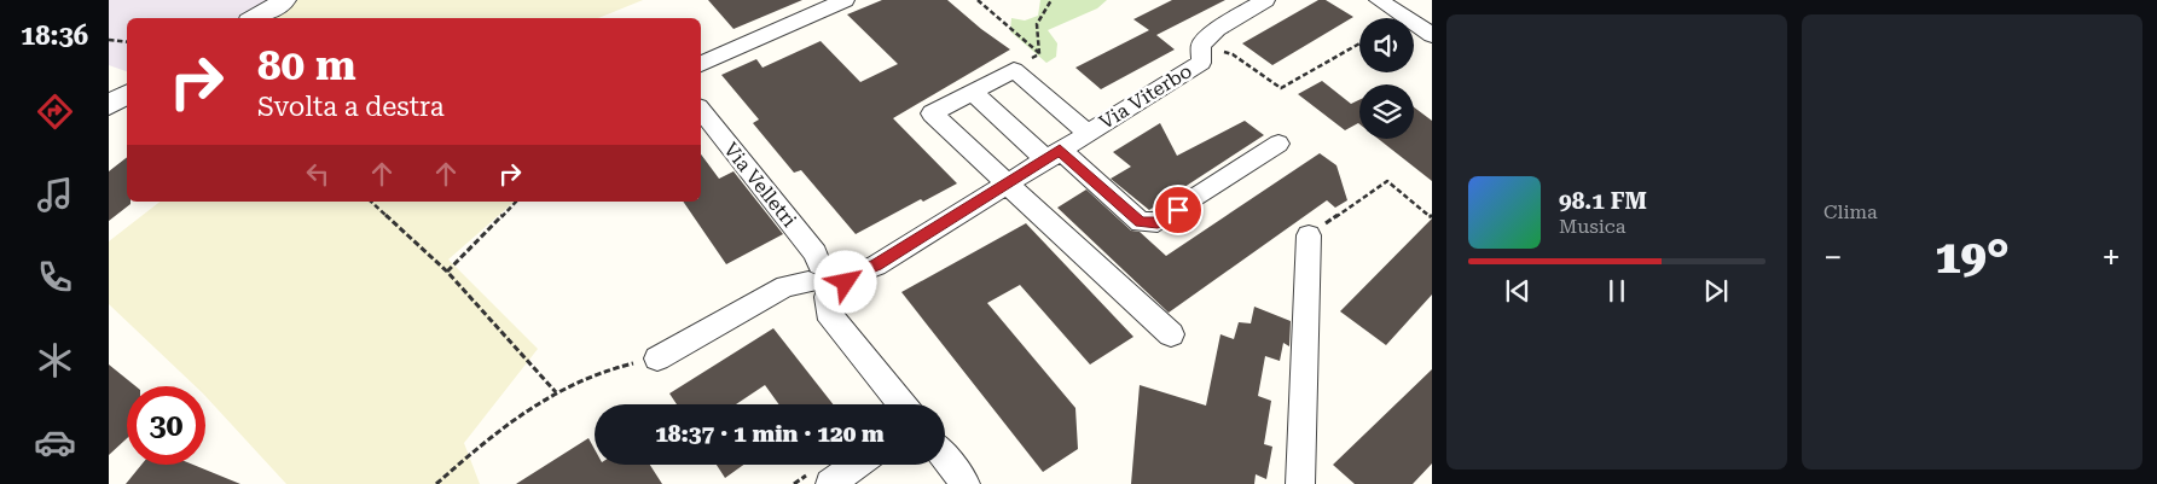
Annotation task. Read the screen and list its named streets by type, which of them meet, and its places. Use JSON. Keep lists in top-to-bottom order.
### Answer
{
  "streets": {
    "street": ["Via Viterbo", "Via Velletri"]
  },
  "crossings": [
    ["Via Viterbo", "Via Velletri"]
  ],
  "page": {
    "tabs": "18:36",
    "tile": "Clima",
    "turn": ["80 m", "Svolta a destra"],
    "song": ["98.1 FM", "Musica"],
    "heat": ["−", "19°", "+"],
    "limit": "30",
    "trip": "18:37 · 1 min · 120 m"
  }
}
